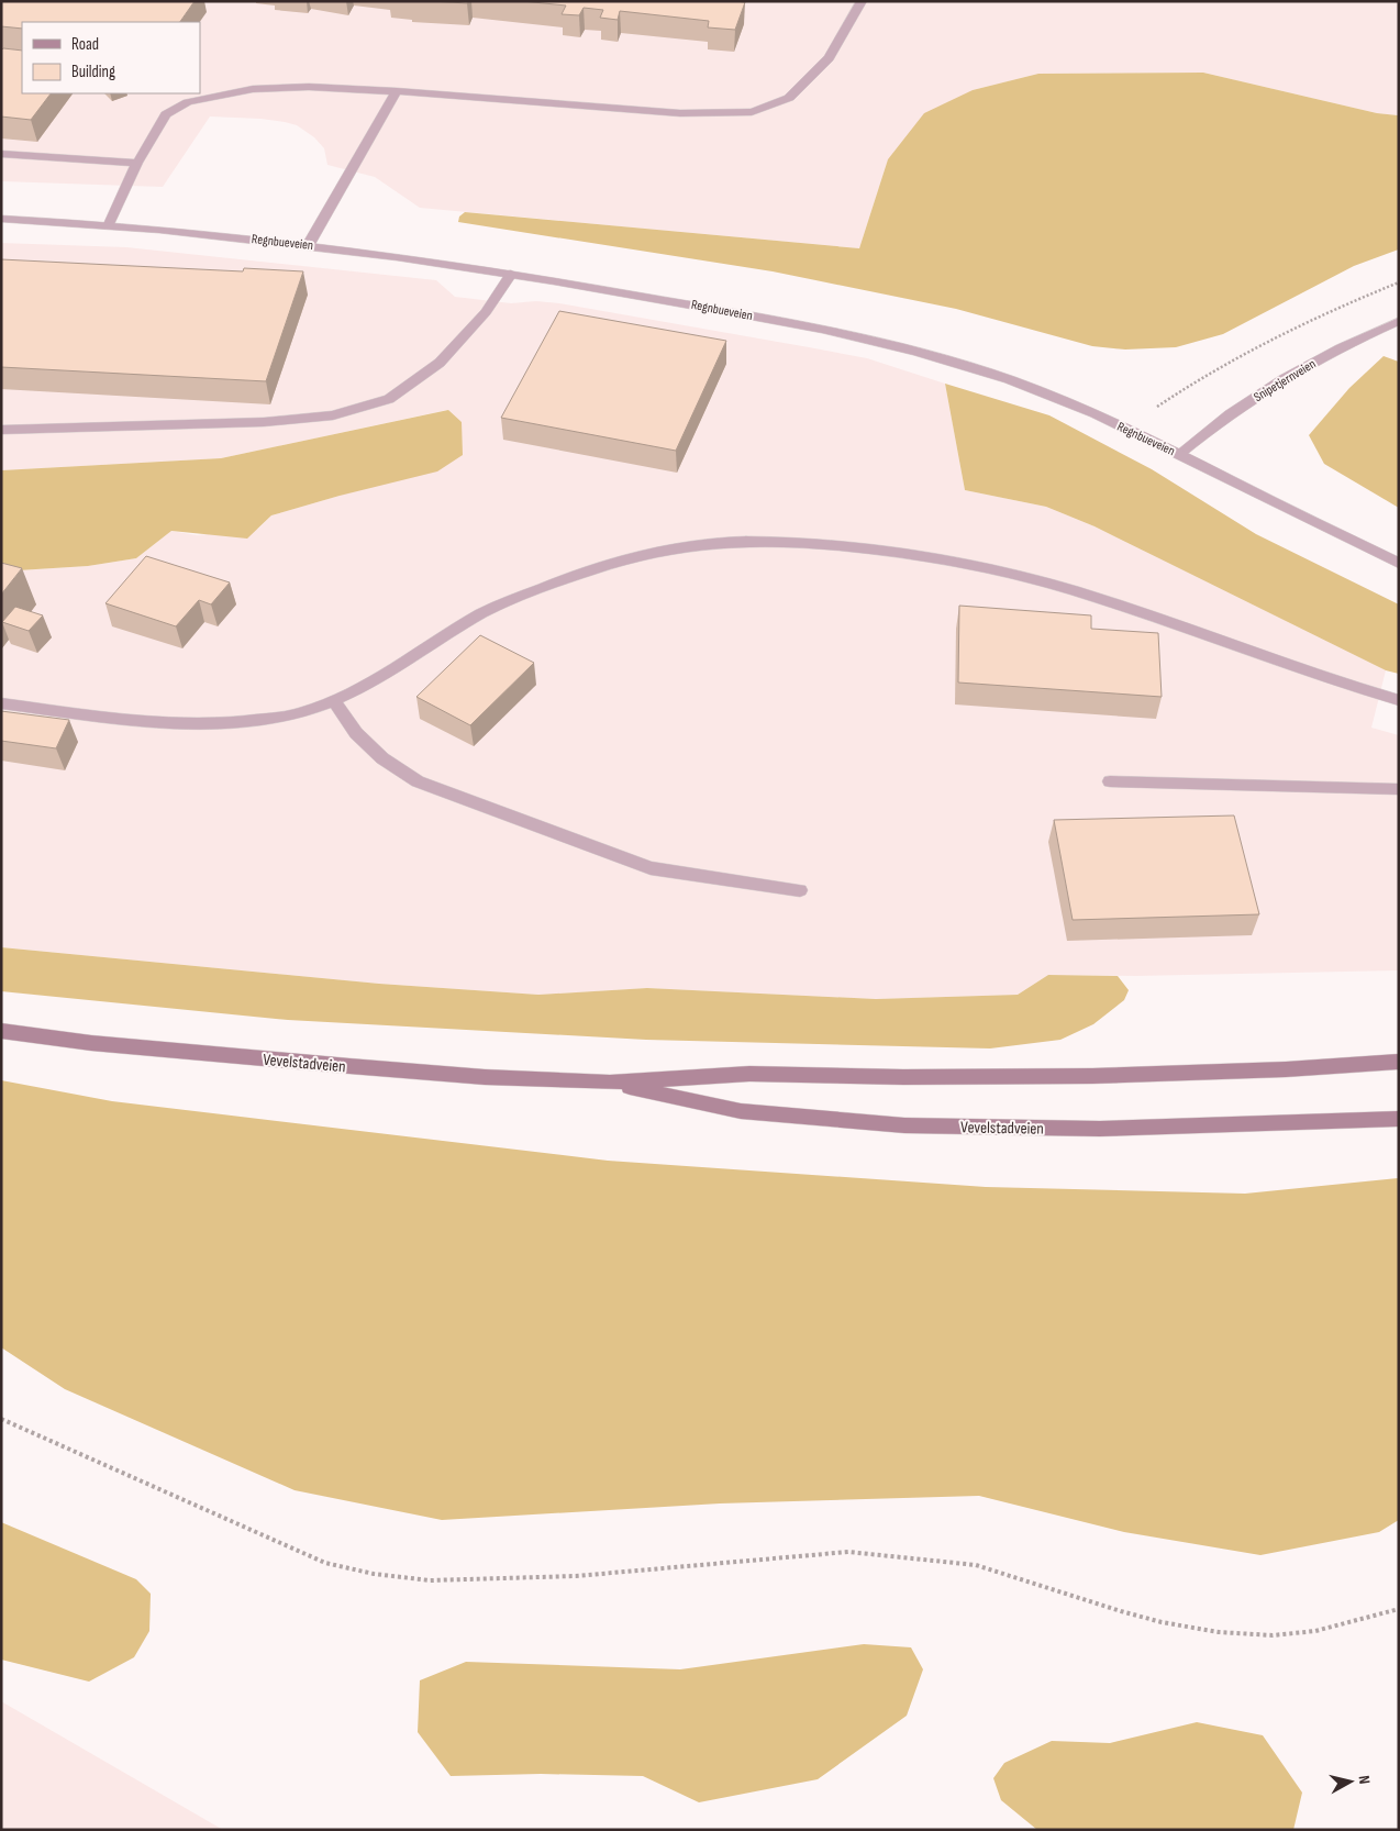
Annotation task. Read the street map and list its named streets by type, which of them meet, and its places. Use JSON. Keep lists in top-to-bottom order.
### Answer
{
  "streets": {
    "main road": ["Vevelstadveien"],
    "street": ["Regnbueveien", "Snipetjernveien"]
  },
  "crossings": [
    ["Regnbueveien", "Snipetjernveien"]
  ],
  "legend": ["Road", "Building"],
  "north": "right"
}
